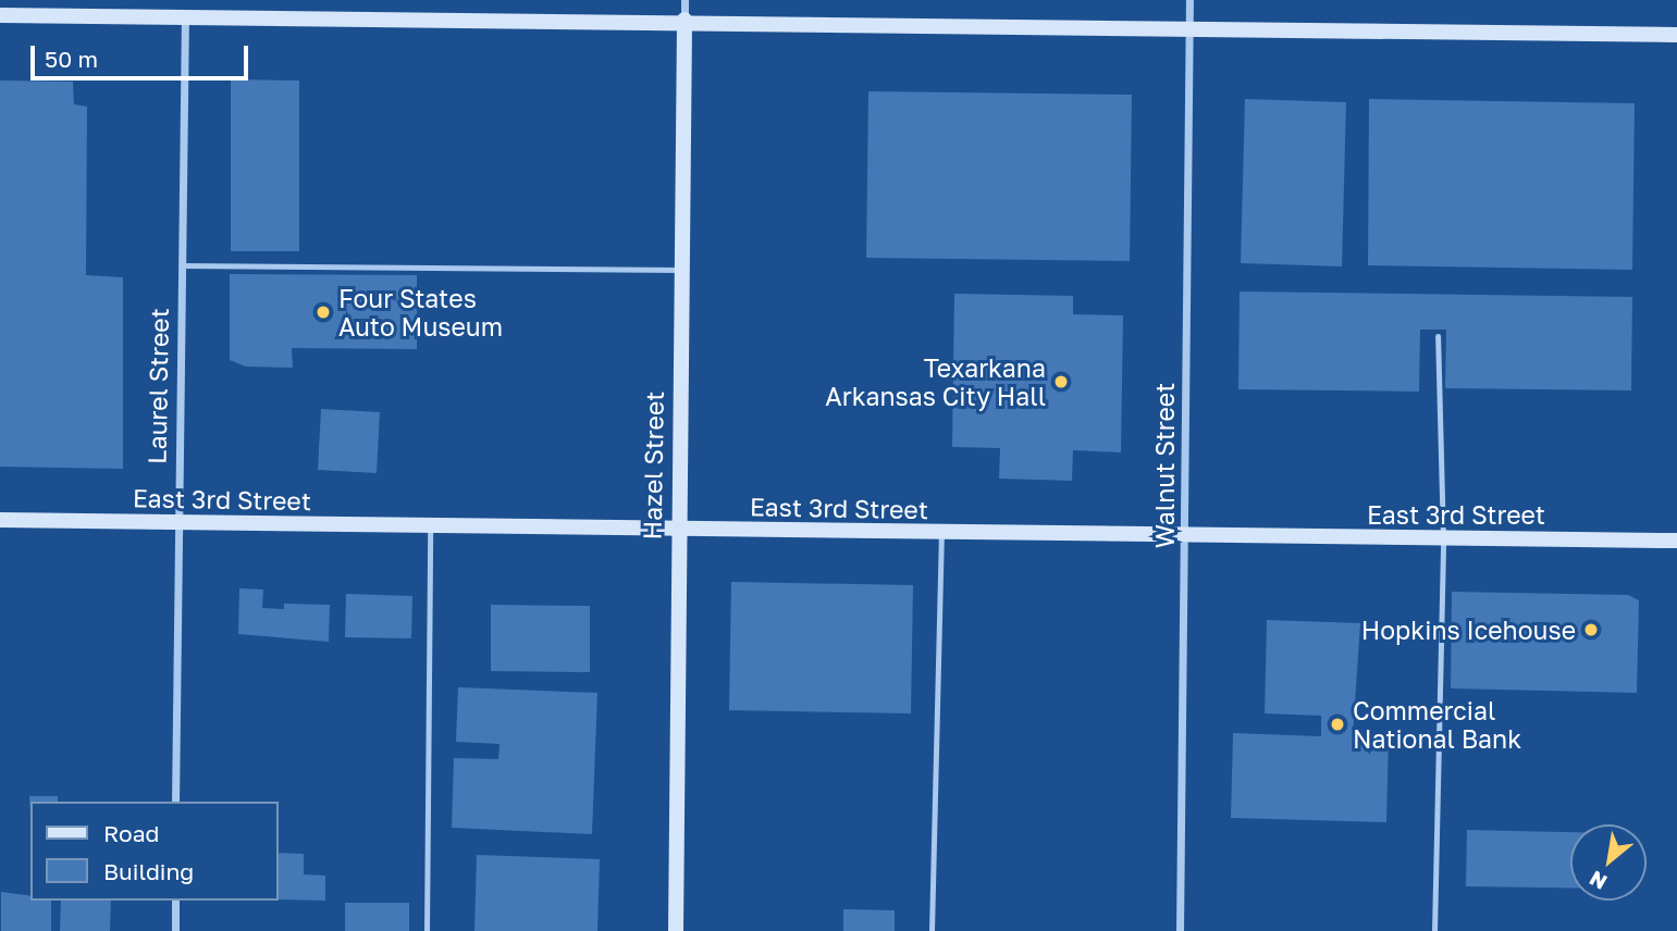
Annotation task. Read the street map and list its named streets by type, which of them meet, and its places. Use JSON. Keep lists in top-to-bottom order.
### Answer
{
  "streets": {
    "street": [
      "Laurel Street",
      "Hazel Street",
      "Walnut Street",
      "East 3rd Street"
    ]
  },
  "crossings": [
    ["Laurel Street", "East 3rd Street"],
    ["Hazel Street", "East 3rd Street"],
    ["Walnut Street", "East 3rd Street"]
  ],
  "places": [
    "Four States Auto Museum",
    "Texarkana Arkansas City Hall",
    "Hopkins Icehouse",
    "Commercial National Bank"
  ],
  "legend": ["Road", "Building"],
  "scale_bar": "50 m",
  "north": "bottom left"
}
